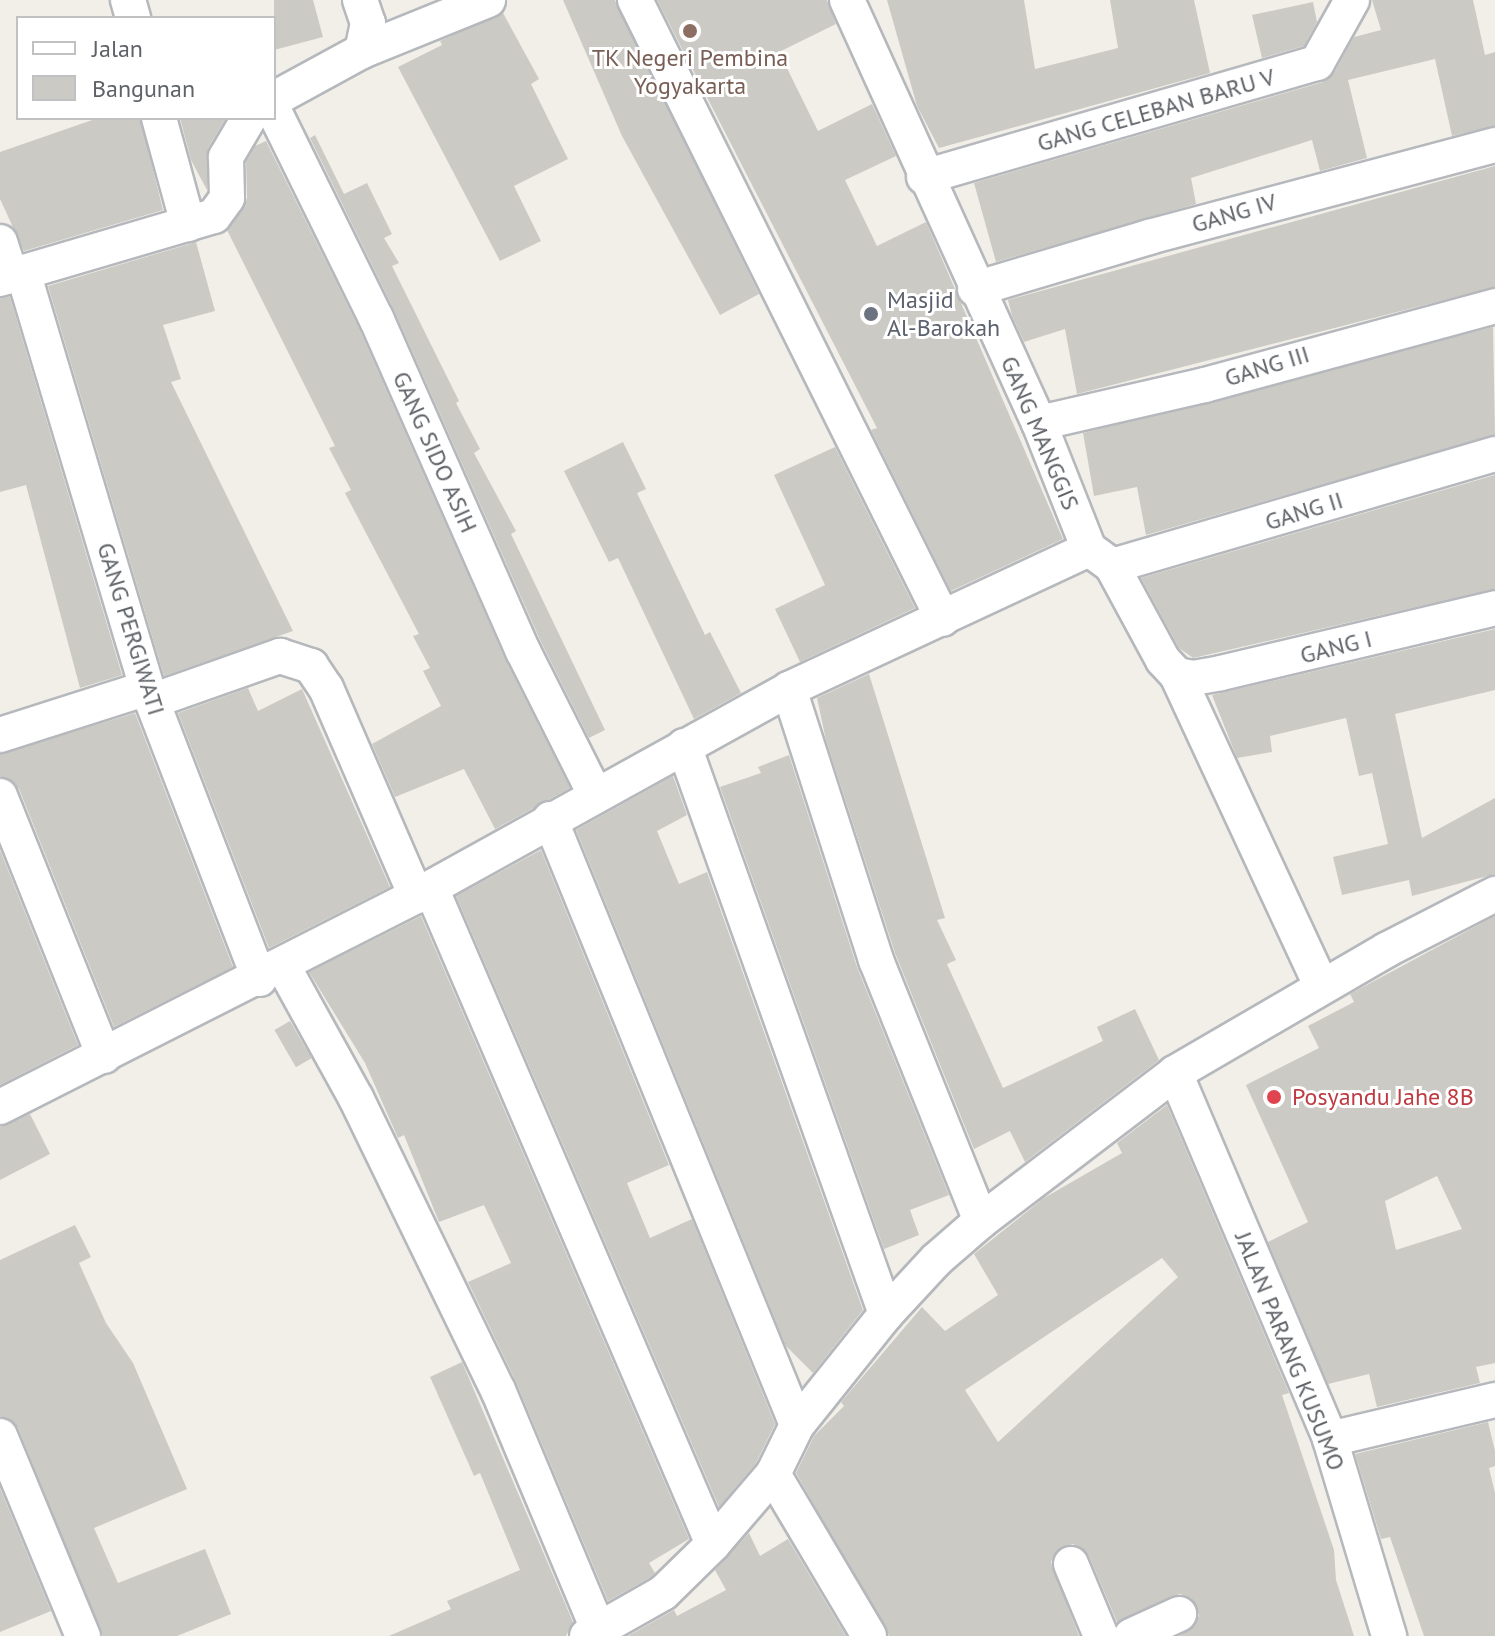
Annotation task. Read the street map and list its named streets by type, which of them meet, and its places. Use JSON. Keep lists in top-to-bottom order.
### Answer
{
  "streets": {
    "street": [
      "GANG CELEBAN BARU V",
      "GANG IV",
      "GANG III",
      "GANG MANGGIS",
      "GANG SIDO ASIH",
      "GANG II",
      "GANG PERGIWATI",
      "GANG I",
      "JALAN PARANG KUSUMO"
    ]
  },
  "crossings": [
    ["GANG CELEBAN BARU V", "GANG MANGGIS"],
    ["GANG IV", "GANG MANGGIS"],
    ["GANG III", "GANG MANGGIS"],
    ["GANG MANGGIS", "GANG II"],
    ["GANG MANGGIS", "GANG I"],
    ["GANG SIDO ASIH", "GANG II"],
    ["GANG II", "GANG PERGIWATI"]
  ],
  "places": ["TK Negeri Pembina Yogyakarta", "Masjid Al-Barokah", "Posyandu Jahe 8B"],
  "legend": ["Jalan", "Bangunan"]
}
